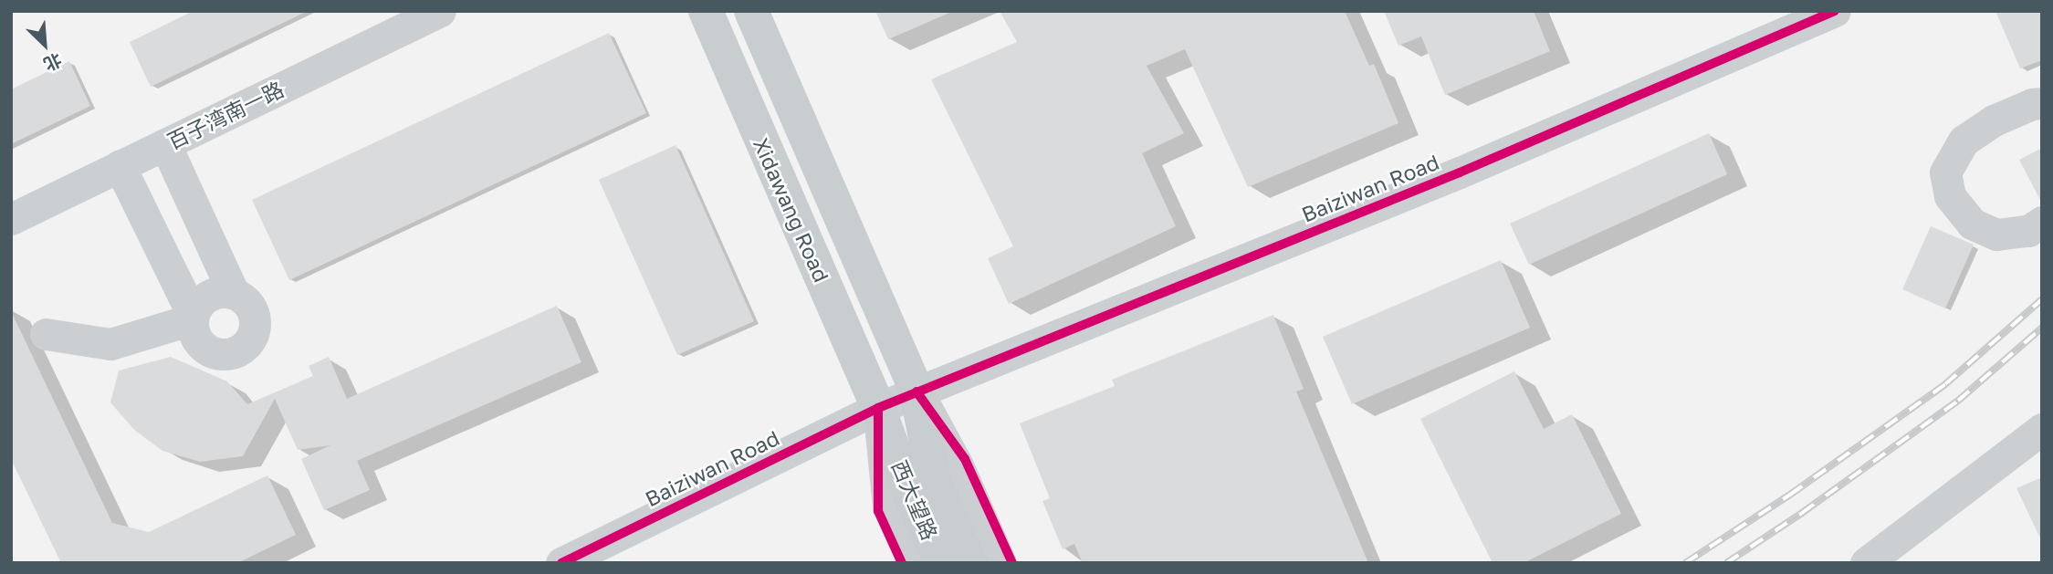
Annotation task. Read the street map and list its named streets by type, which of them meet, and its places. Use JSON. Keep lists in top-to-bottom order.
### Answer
{
  "streets": {
    "main road": ["Xidawang Road", "西大望路"],
    "street": ["百子湾南一路", "Baiziwan Road"]
  },
  "crossings": [
    ["Baiziwan Road", "Xidawang Road"],
    ["Baiziwan Road", "西大望路"],
    ["Xidawang Road", "西大望路"]
  ],
  "north": "bottom right"
}
